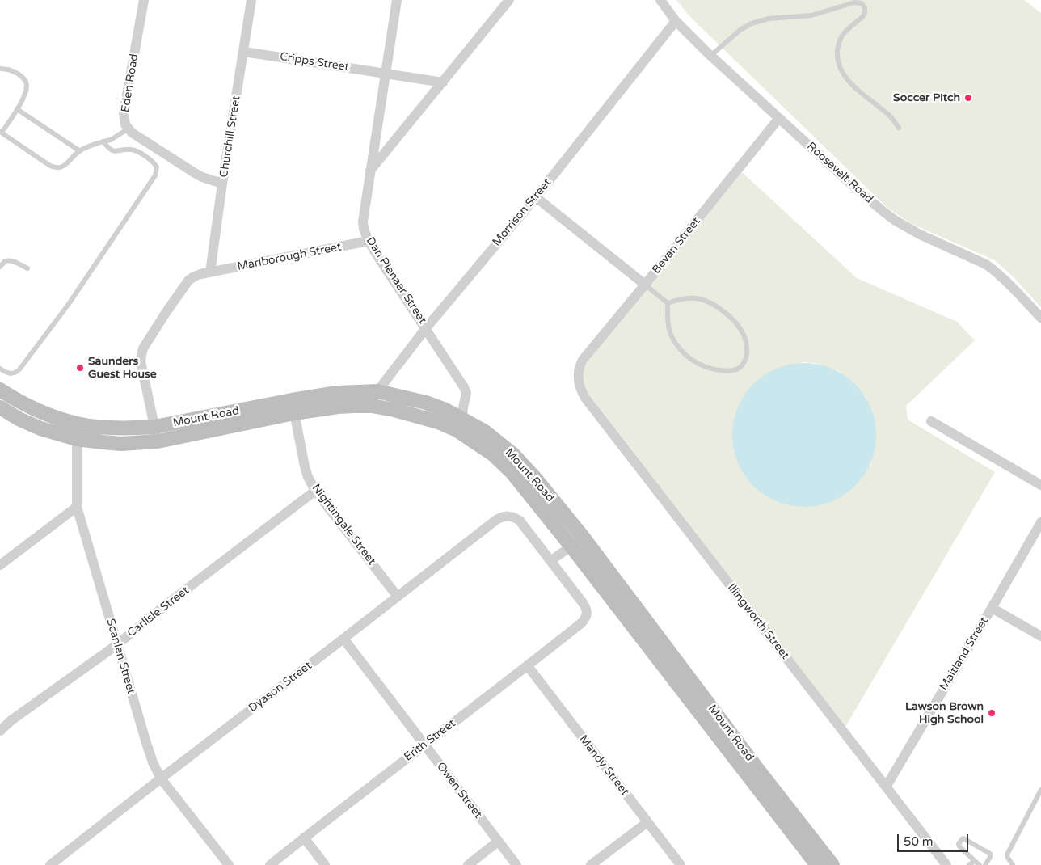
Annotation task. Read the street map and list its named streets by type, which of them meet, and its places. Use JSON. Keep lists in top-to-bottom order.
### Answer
{
  "streets": {
    "main road": ["Mount Road"],
    "street": [
      "Cripps Street",
      "Eden Road",
      "Churchill Street",
      "Roosevelt Road",
      "Morrison Street",
      "Bevan Street",
      "Marlborough Street",
      "Dan Pienaar Street",
      "Nightingale Street",
      "Carlisle Street",
      "Illingworth Street",
      "Maitland Street",
      "Scanlen Street",
      "Dyason Street",
      "Erith Street",
      "Mandy Street",
      "Owen Street"
    ]
  },
  "crossings": [
    ["Cripps Street", "Churchill Street"],
    ["Cripps Street", "Dan Pienaar Street"],
    ["Eden Road", "Churchill Street"],
    ["Churchill Street", "Marlborough Street"],
    ["Roosevelt Road", "Morrison Street"],
    ["Roosevelt Road", "Bevan Street"],
    ["Morrison Street", "Dan Pienaar Street"],
    ["Morrison Street", "Mount Road"],
    ["Bevan Street", "Illingworth Street"],
    ["Marlborough Street", "Dan Pienaar Street"],
    ["Marlborough Street", "Mount Road"],
    ["Dan Pienaar Street", "Mount Road"],
    ["Mount Road", "Nightingale Street"],
    ["Mount Road", "Scanlen Street"],
    ["Nightingale Street", "Carlisle Street"],
    ["Nightingale Street", "Dyason Street"],
    ["Carlisle Street", "Scanlen Street"],
    ["Illingworth Street", "Maitland Street"],
    ["Scanlen Street", "Dyason Street"],
    ["Dyason Street", "Erith Street"],
    ["Dyason Street", "Owen Street"],
    ["Erith Street", "Mandy Street"],
    ["Erith Street", "Owen Street"]
  ],
  "places": ["Soccer Pitch", "Saunders Guest House", "Lawson Brown High School"],
  "scale_bar": "50 m"
}
